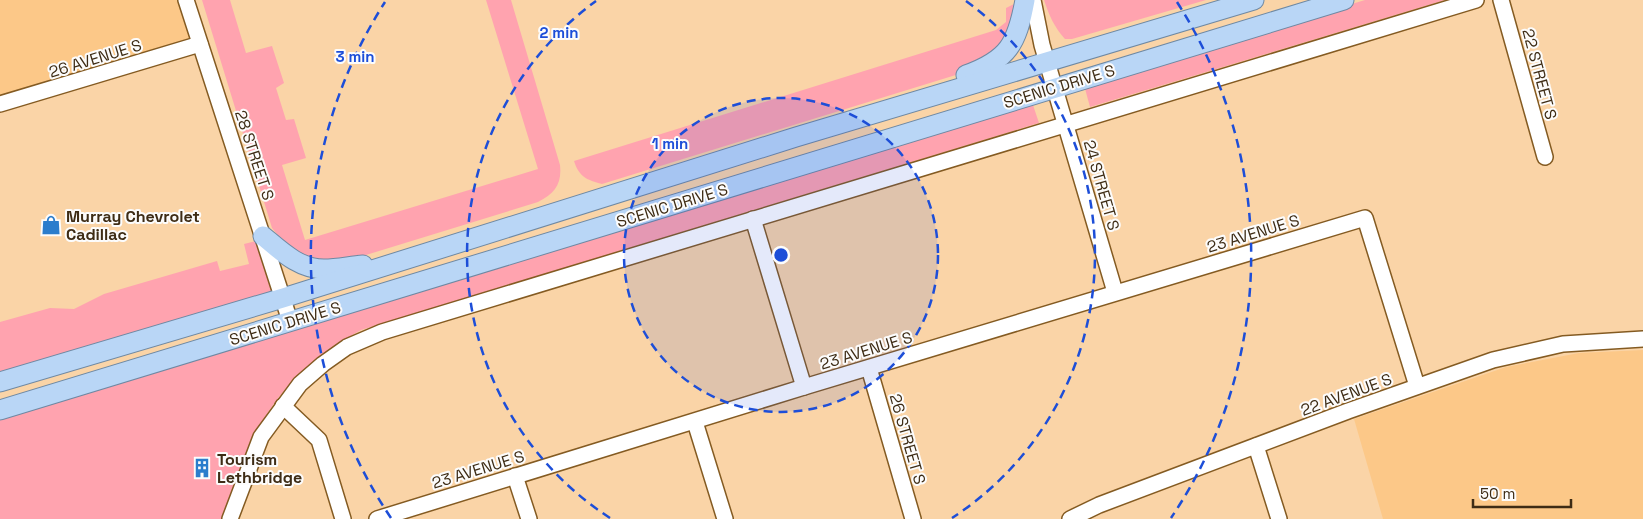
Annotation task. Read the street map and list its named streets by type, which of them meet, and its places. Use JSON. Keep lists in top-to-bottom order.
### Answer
{
  "streets": {
    "main road": ["SCENIC DRIVE S"],
    "street": [
      "26 AVENUE S",
      "22 STREET S",
      "28 STREET S",
      "24 STREET S",
      "23 AVENUE S",
      "22 AVENUE S",
      "26 STREET S"
    ]
  },
  "crossings": [
    ["26 AVENUE S", "28 STREET S"],
    ["SCENIC DRIVE S", "28 STREET S"],
    ["SCENIC DRIVE S", "24 STREET S"],
    ["24 STREET S", "23 AVENUE S"],
    ["23 AVENUE S", "22 AVENUE S"],
    ["23 AVENUE S", "26 STREET S"]
  ],
  "places": {
    "shop": ["Murray Chevrolet Cadillac"],
    "building": ["Tourism Lethbridge"]
  },
  "scale_bar": "50 m",
  "rings": ["2 min", "3 min", "1 min"]
}
